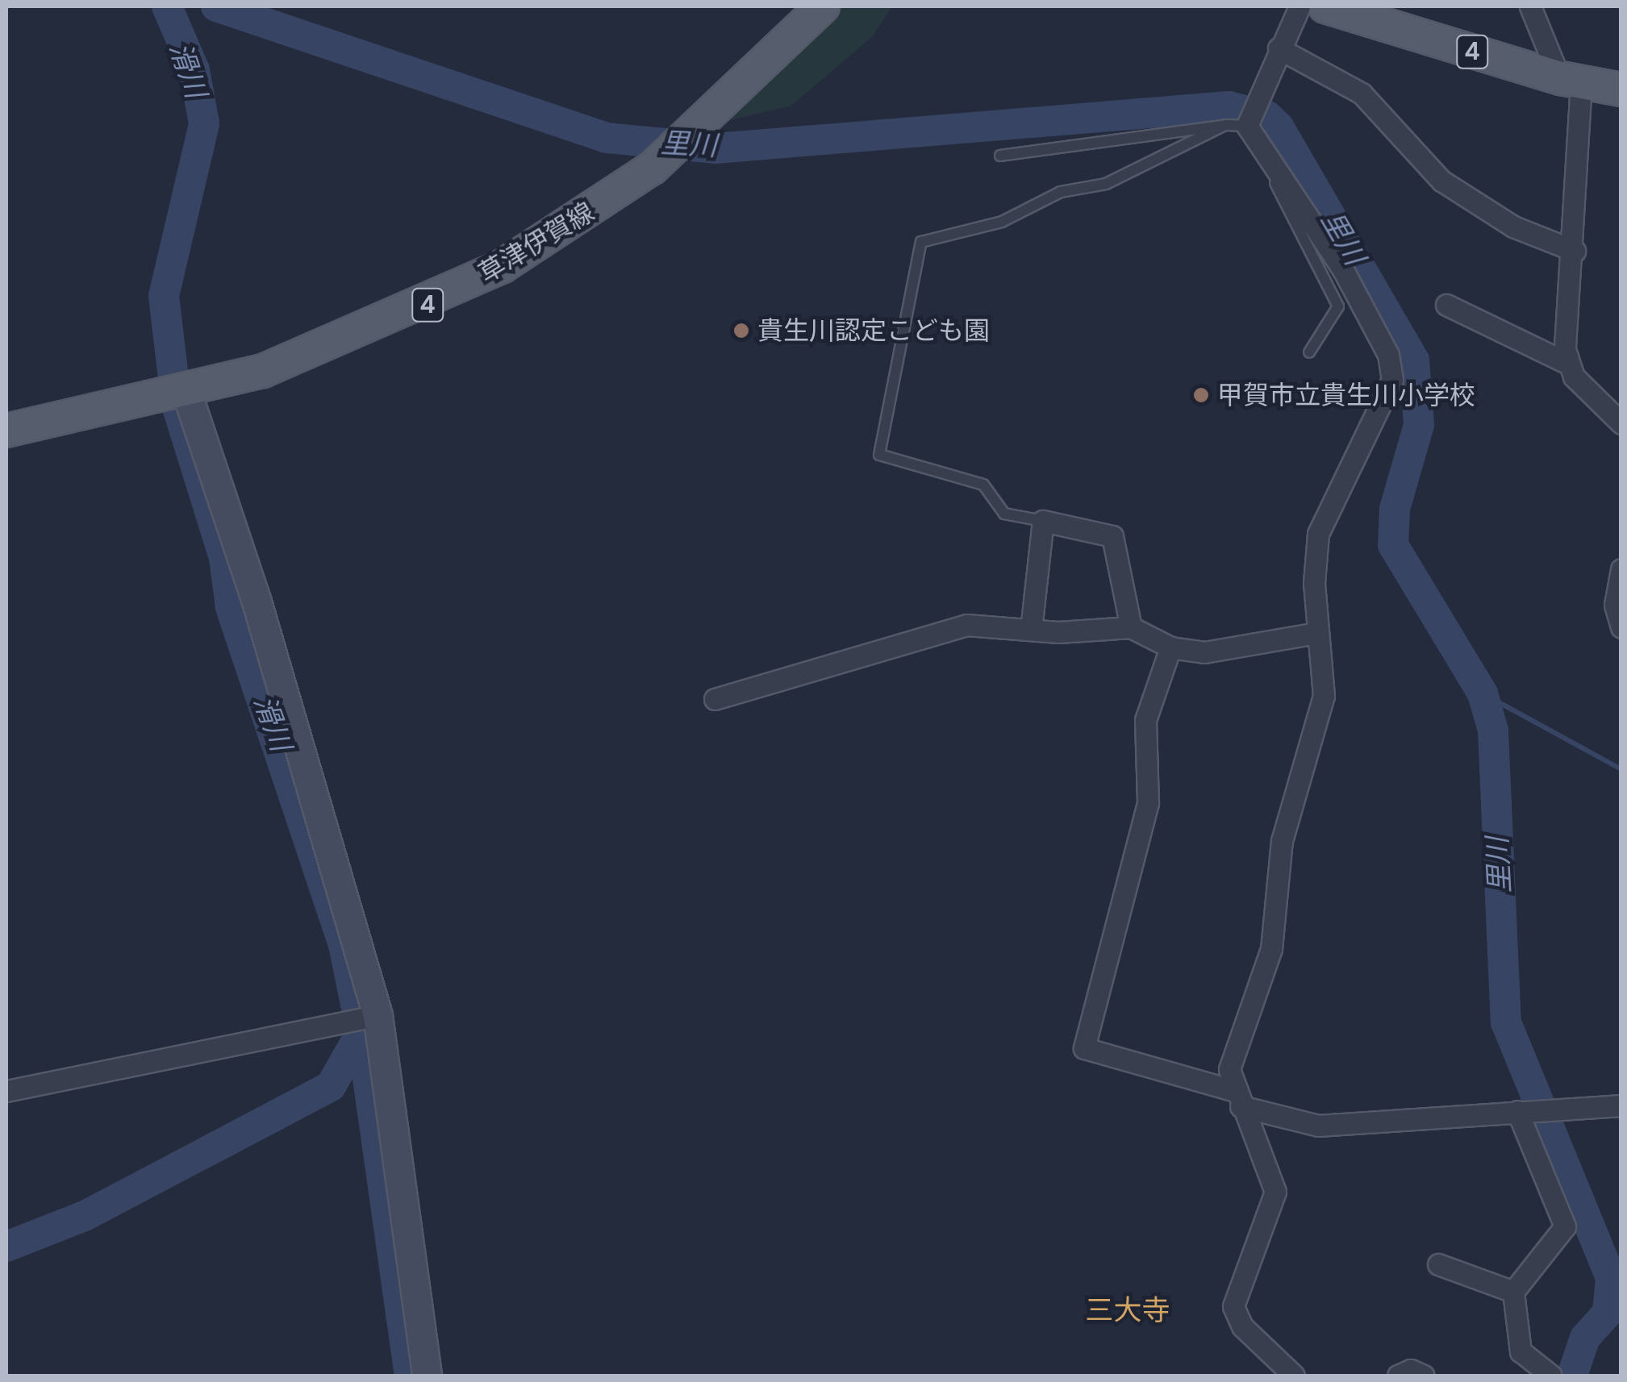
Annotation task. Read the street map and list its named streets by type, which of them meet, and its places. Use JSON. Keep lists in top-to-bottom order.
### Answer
{
  "streets": {
    "main road": ["4", "草津伊賀線"]
  },
  "districts": ["三大寺"],
  "water": ["滑川", "里川"],
  "places": ["貴生川認定こども園", "甲賀市立貴生川小学校"]
}
